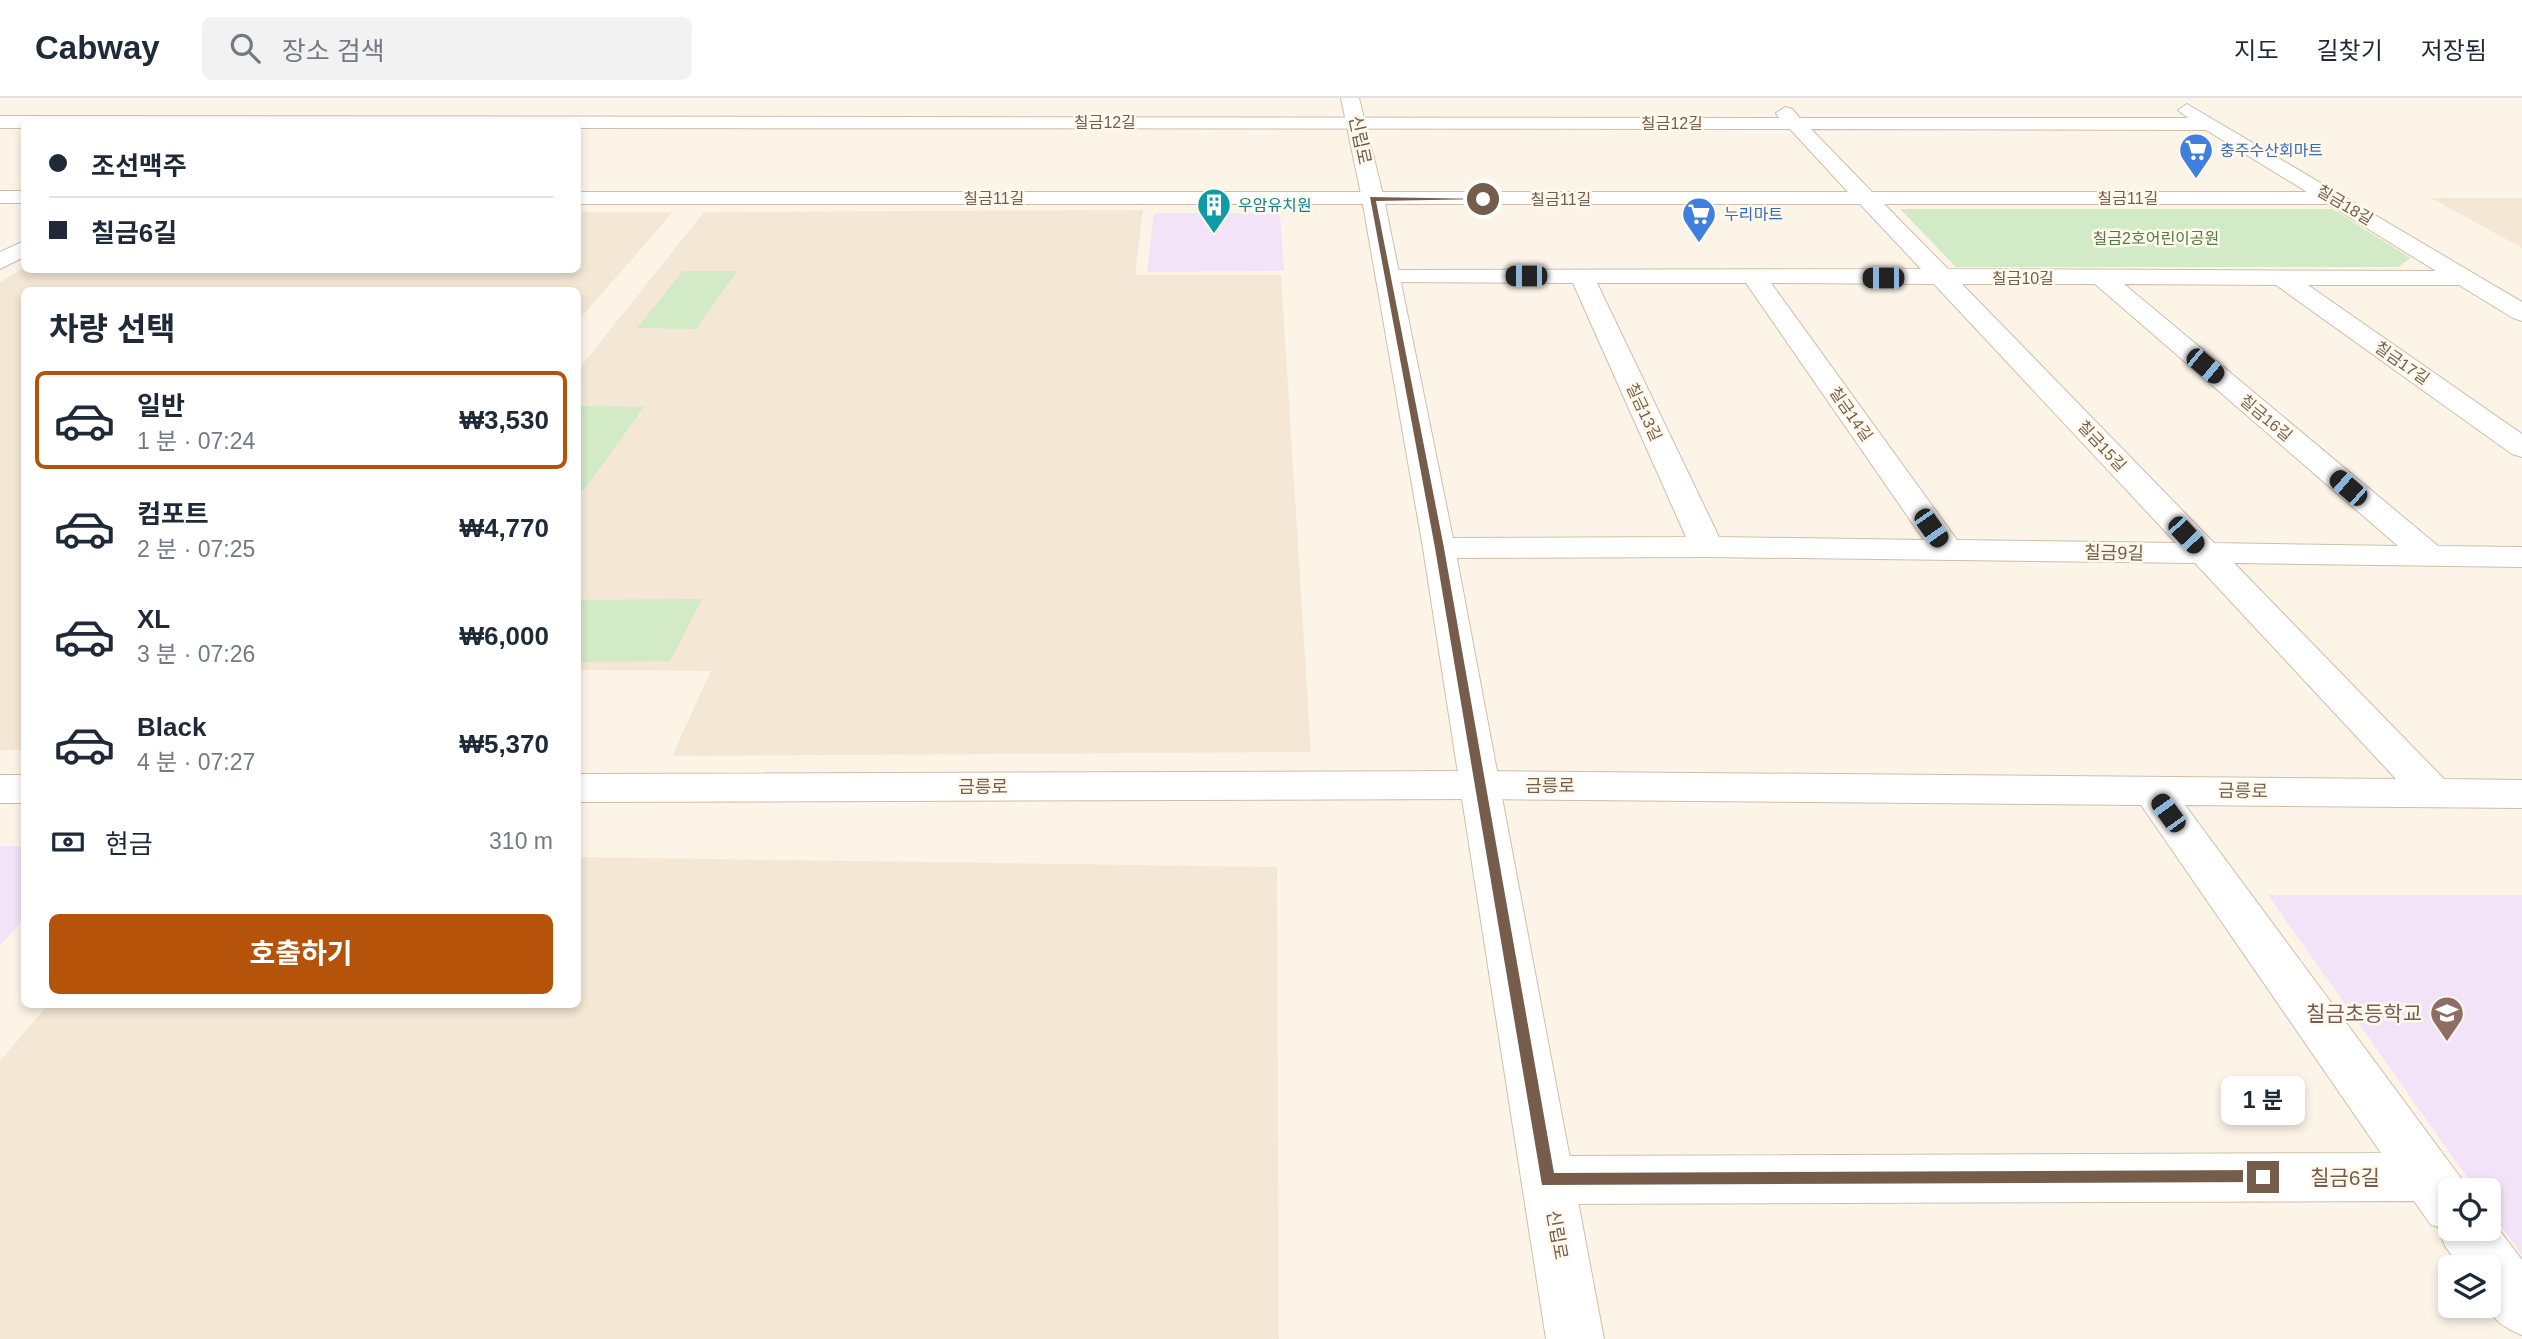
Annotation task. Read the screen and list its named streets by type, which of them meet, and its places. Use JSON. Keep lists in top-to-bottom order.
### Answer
{
  "streets": {
    "street": [
      "칠금12길",
      "신립로",
      "칠금11길",
      "칠금18길",
      "칠금10길",
      "칠금17길",
      "칠금13길",
      "칠금14길",
      "칠금16길",
      "칠금15길",
      "칠금9길",
      "금릉로",
      "칠금6길"
    ]
  },
  "crossings": [
    ["칠금12길", "신립로"],
    ["칠금12길", "칠금18길"],
    ["칠금12길", "칠금15길"],
    ["신립로", "칠금11길"],
    ["신립로", "칠금10길"],
    ["신립로", "칠금9길"],
    ["신립로", "금릉로"],
    ["신립로", "칠금6길"],
    ["칠금11길", "칠금18길"],
    ["칠금11길", "칠금15길"],
    ["칠금18길", "칠금10길"],
    ["칠금10길", "칠금17길"],
    ["칠금10길", "칠금13길"],
    ["칠금10길", "칠금14길"],
    ["칠금10길", "칠금16길"],
    ["칠금10길", "칠금15길"],
    ["칠금13길", "칠금9길"],
    ["칠금14길", "칠금9길"],
    ["칠금16길", "칠금9길"],
    ["칠금15길", "칠금9길"],
    ["칠금15길", "금릉로"],
    ["금릉로", "칠금6길"]
  ],
  "parks": ["칠금2호어린이공원"],
  "places": {
    "supermarket": ["충주수산회마트", "누리마트"],
    "building": ["우암유치원"],
    "school or university": ["칠금초등학교"]
  },
  "page": {
    "header": "Cabway",
    "search": "장소 검색",
    "nav": ["지도", "길찾기", "저장됨"],
    "banner": ["조선맥주", "칠금6길"],
    "heading": "차량 선택",
    "list": [
      {
        "name": "일반",
        "note": "1 분 · 07:24",
        "value": "₩3,530"
      },
      {
        "name": "컴포트",
        "note": "2 분 · 07:25",
        "value": "₩4,770"
      },
      {
        "name": "XL",
        "note": "3 분 · 07:26",
        "value": "₩6,000"
      },
      {
        "name": "Black",
        "note": "4 분 · 07:27",
        "value": "₩5,370"
      }
    ],
    "pay": ["현금", "310 m"],
    "buttons": "호출하기",
    "bubble": "1 분"
  }
}
